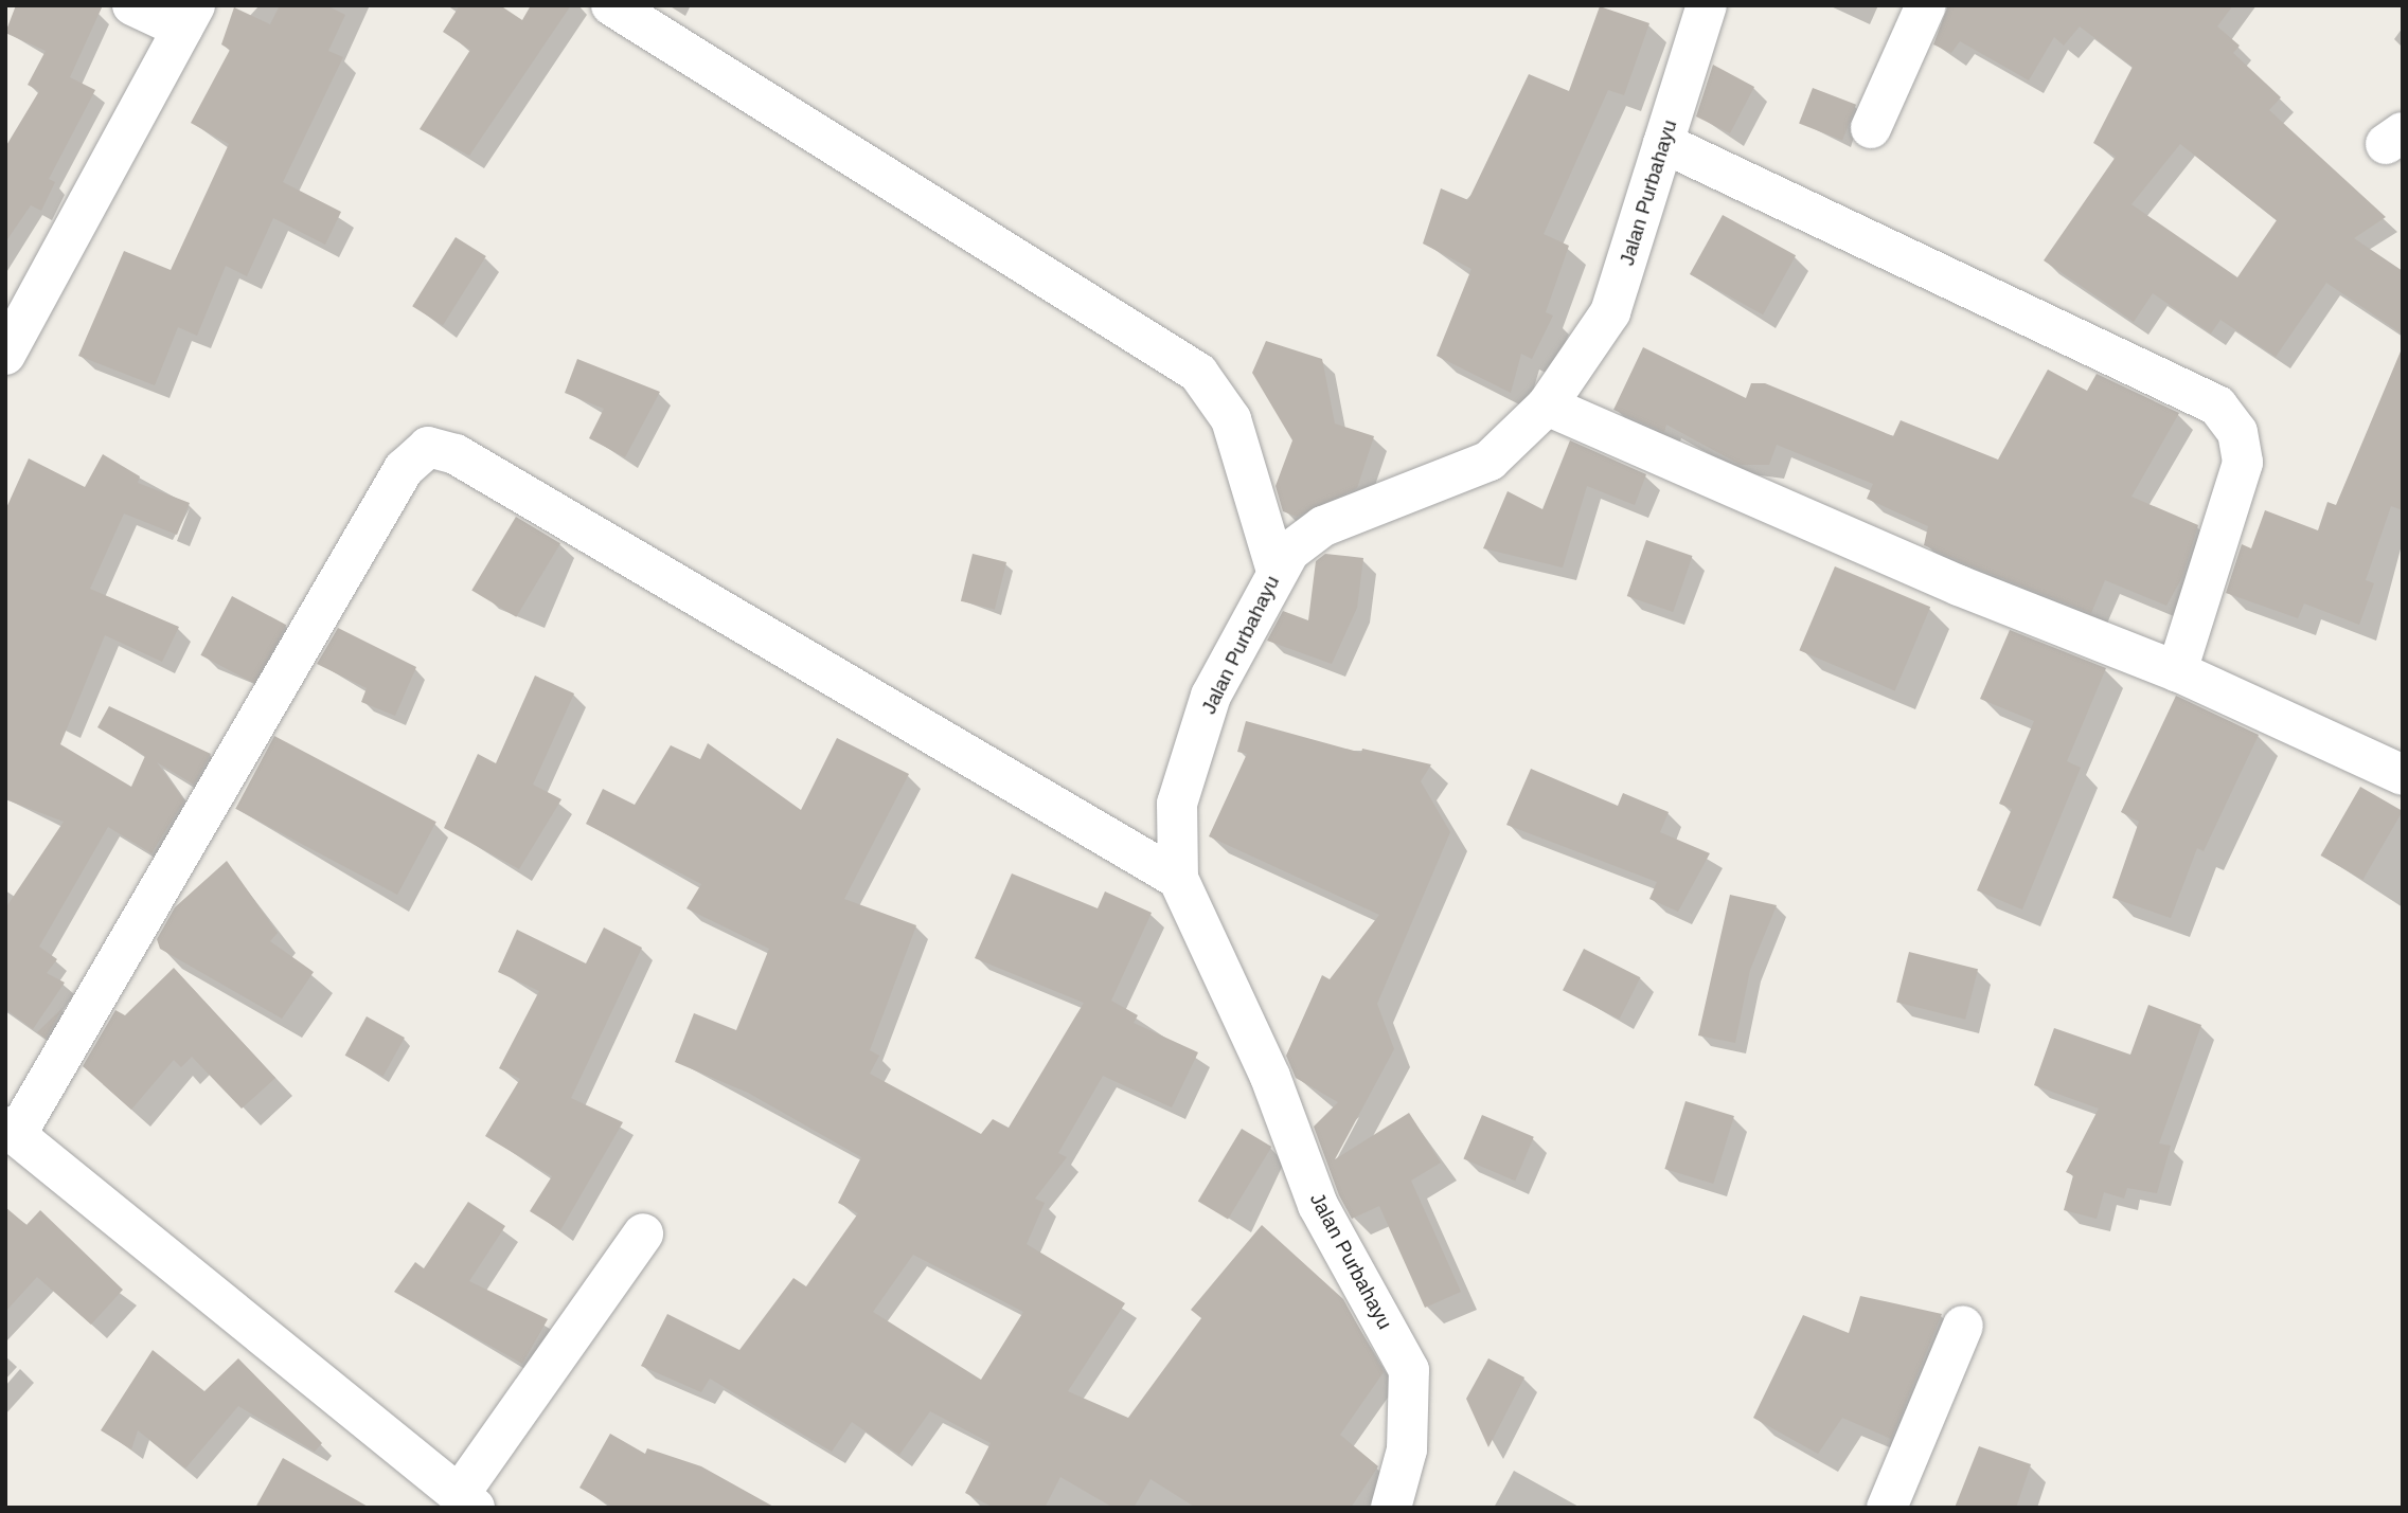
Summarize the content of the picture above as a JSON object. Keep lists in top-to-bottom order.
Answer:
{
  "streets": {
    "street": ["Jalan Purbahayu"]
  }
}
